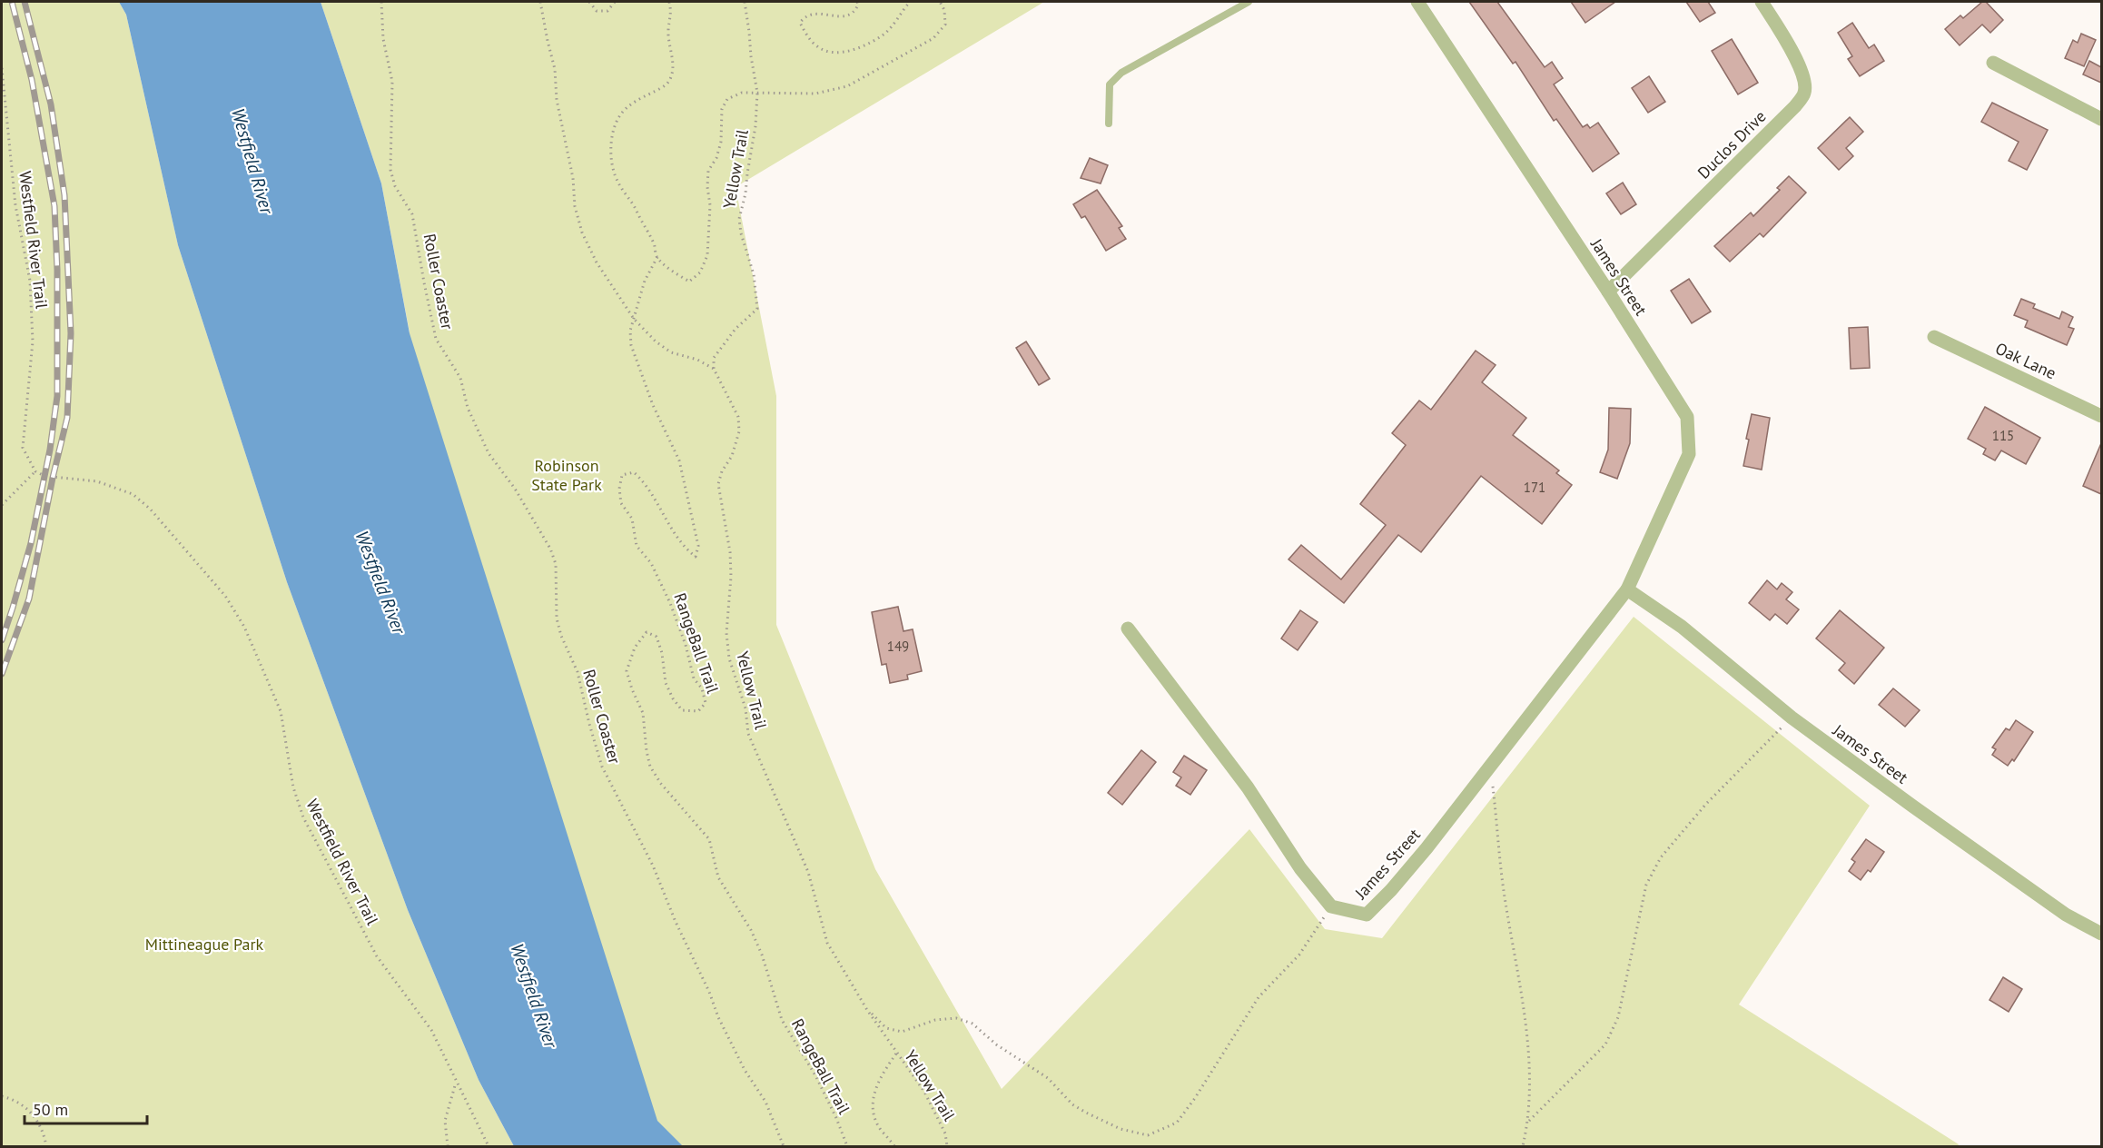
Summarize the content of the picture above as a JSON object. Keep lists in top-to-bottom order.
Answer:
{
  "streets": {
    "street": ["Duclos Drive", "James Street", "Oak Lane"],
    "path": [
      "Yellow Trail",
      "Westfield River Trail",
      "Roller Coaster",
      "RangeBall Trail"
    ]
  },
  "crossings": [
    ["Duclos Drive", "James Street"],
    ["Yellow Trail", "RangeBall Trail"]
  ],
  "water": ["Westfield River"],
  "parks": ["Robinson State Park", "Mittineague Park"],
  "house_numbers": ["115", "171", "149"],
  "scale_bar": "50 m"
}
